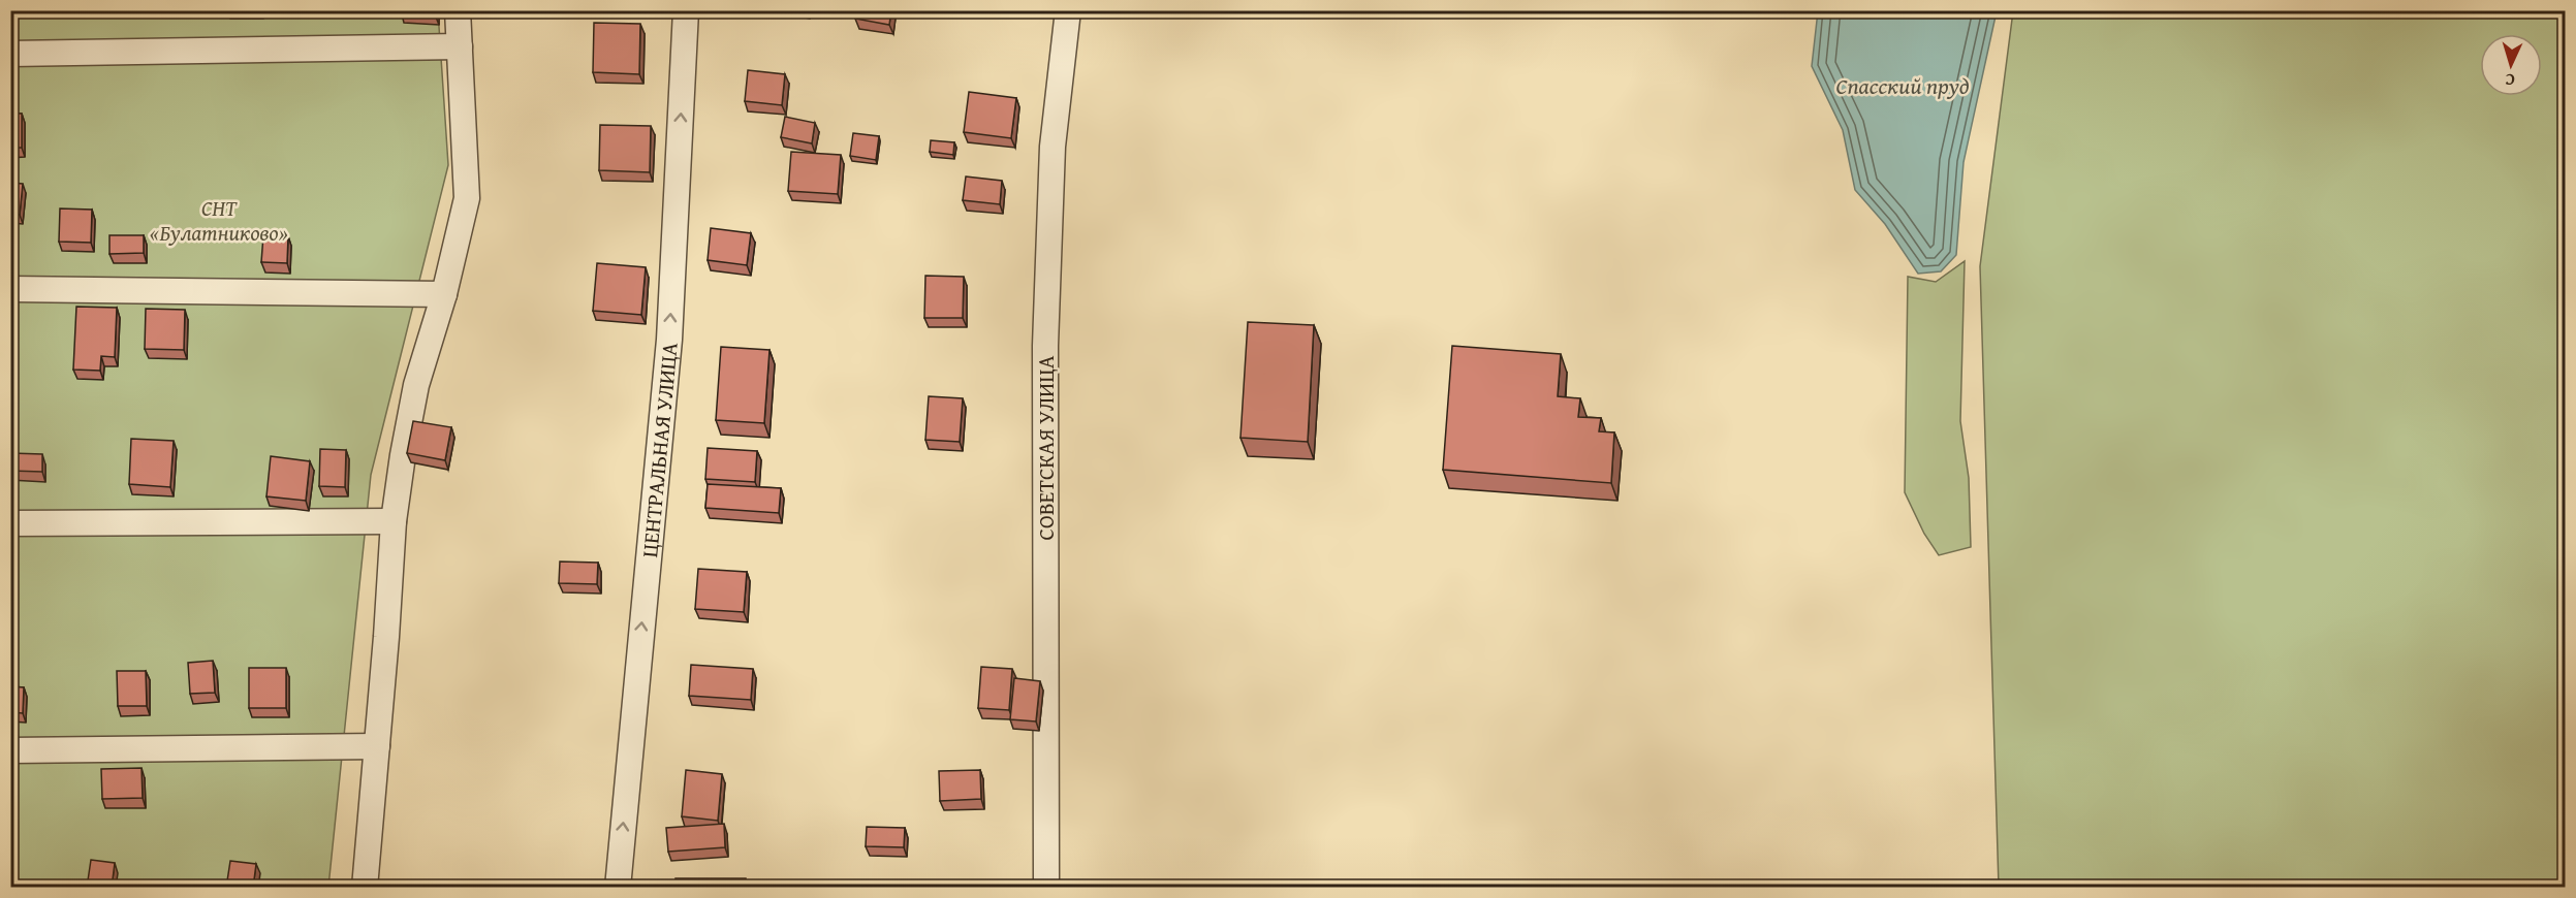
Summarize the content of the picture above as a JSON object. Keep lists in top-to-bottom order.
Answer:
{
  "streets": {
    "street": ["СОВЕТСКАЯ УЛИЦА", "ЦЕНТРАЛЬНАЯ УЛИЦА"]
  },
  "one_way": ["ЦЕНТРАЛЬНАЯ УЛИЦА"],
  "water": ["Спасский пруд"],
  "parks": ["СНТ «Булатниково»"],
  "north": "bottom"
}
